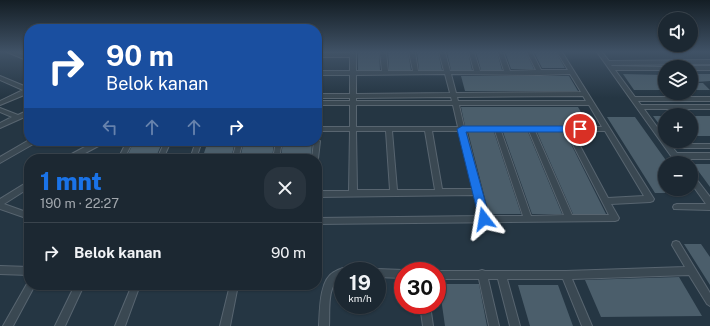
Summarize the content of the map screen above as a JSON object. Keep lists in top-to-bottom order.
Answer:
{
  "page": {
    "map_buttons": ["+", "−"],
    "turn": ["90 m", "Belok kanan"],
    "heading": ["1 mnt", "190 m · 22:27"],
    "list": [
      {
        "name": "Belok kanan",
        "value": "90 m"
      }
    ],
    "speed": "19 km/h",
    "limit": "30"
  }
}
